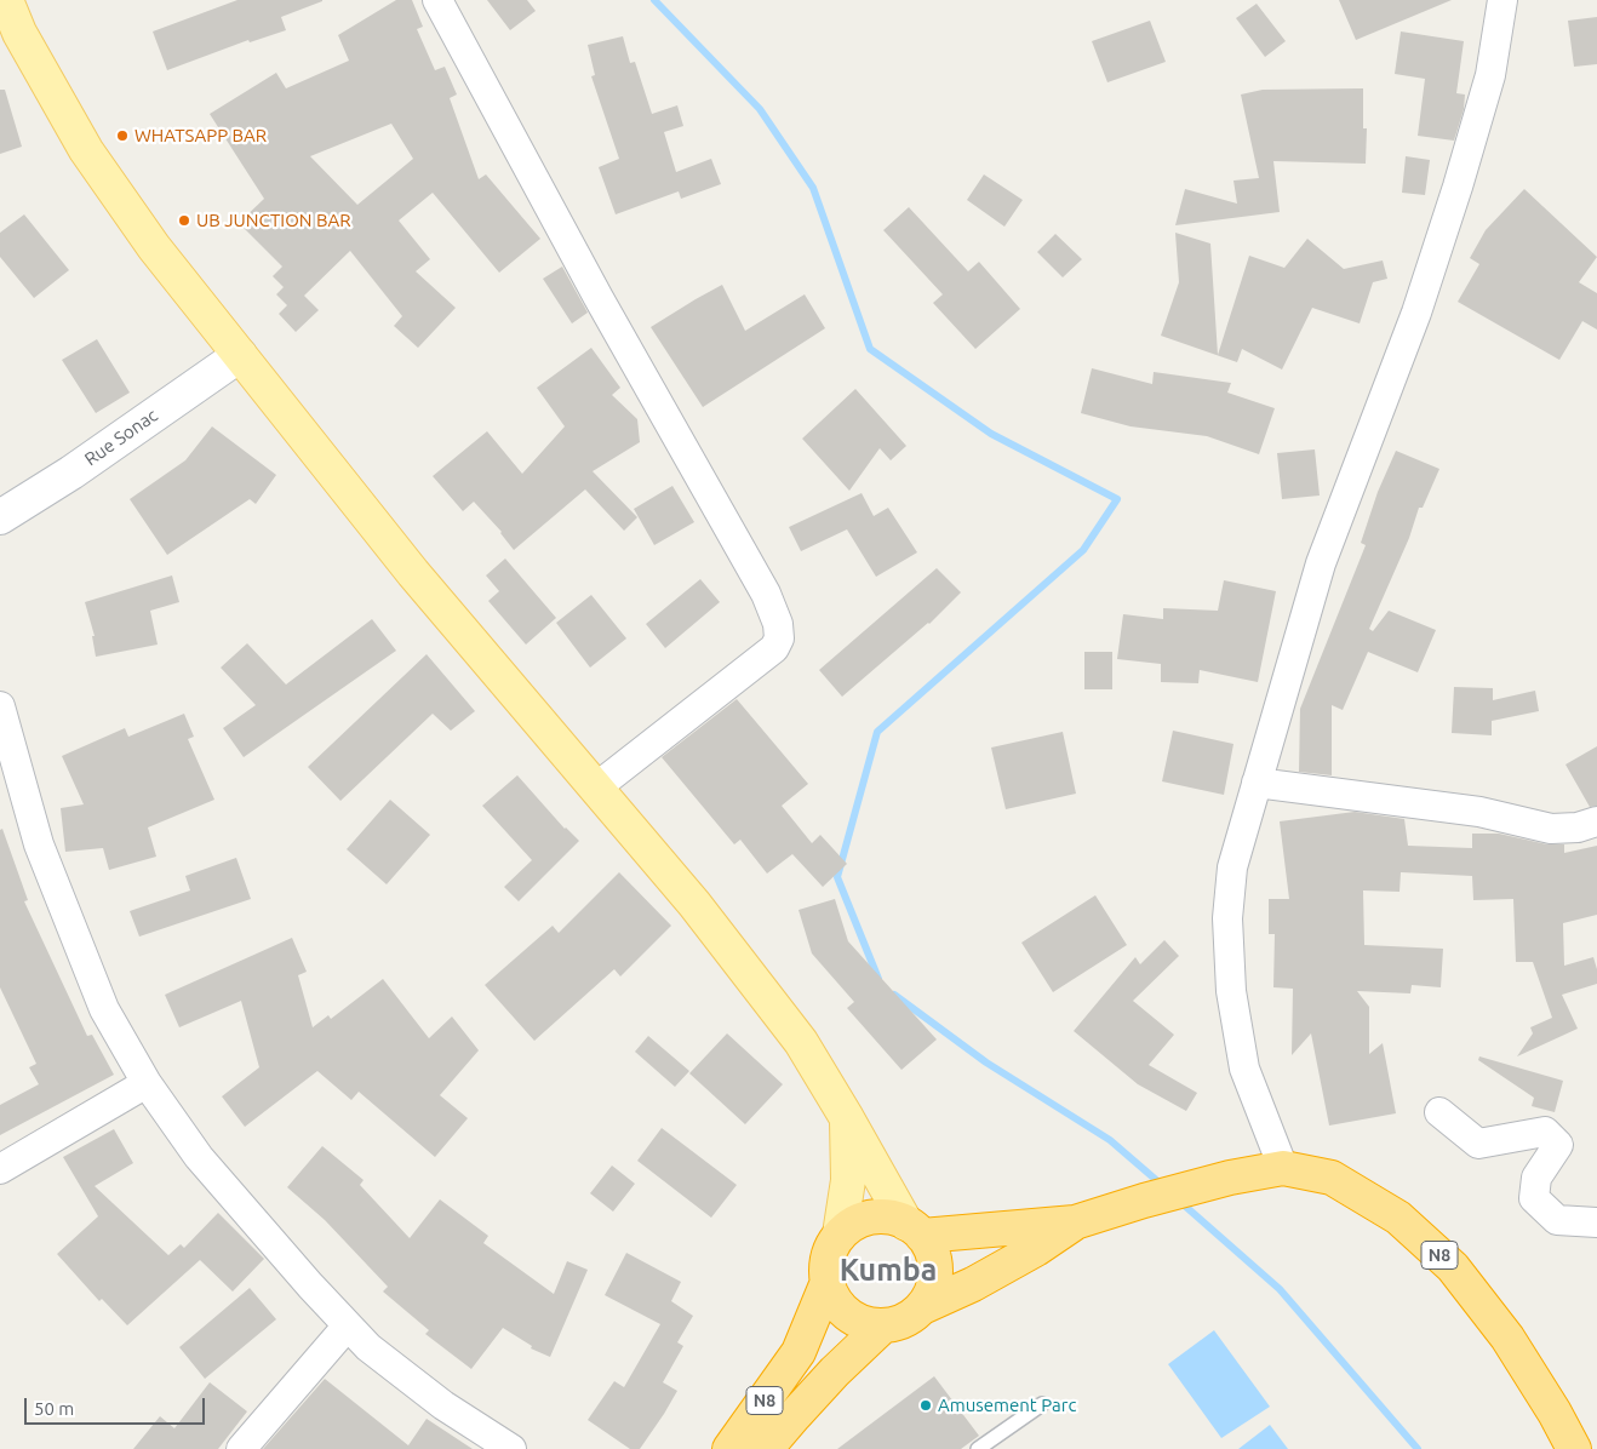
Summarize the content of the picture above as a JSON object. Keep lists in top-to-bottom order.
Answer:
{
  "streets": {
    "highway": ["N8"],
    "street": ["Rue Sonac"]
  },
  "districts": ["Kumba"],
  "places": ["WHATSAPP BAR", "UB JUNCTION BAR", "Amusement Parc"],
  "scale_bar": "50 m"
}
